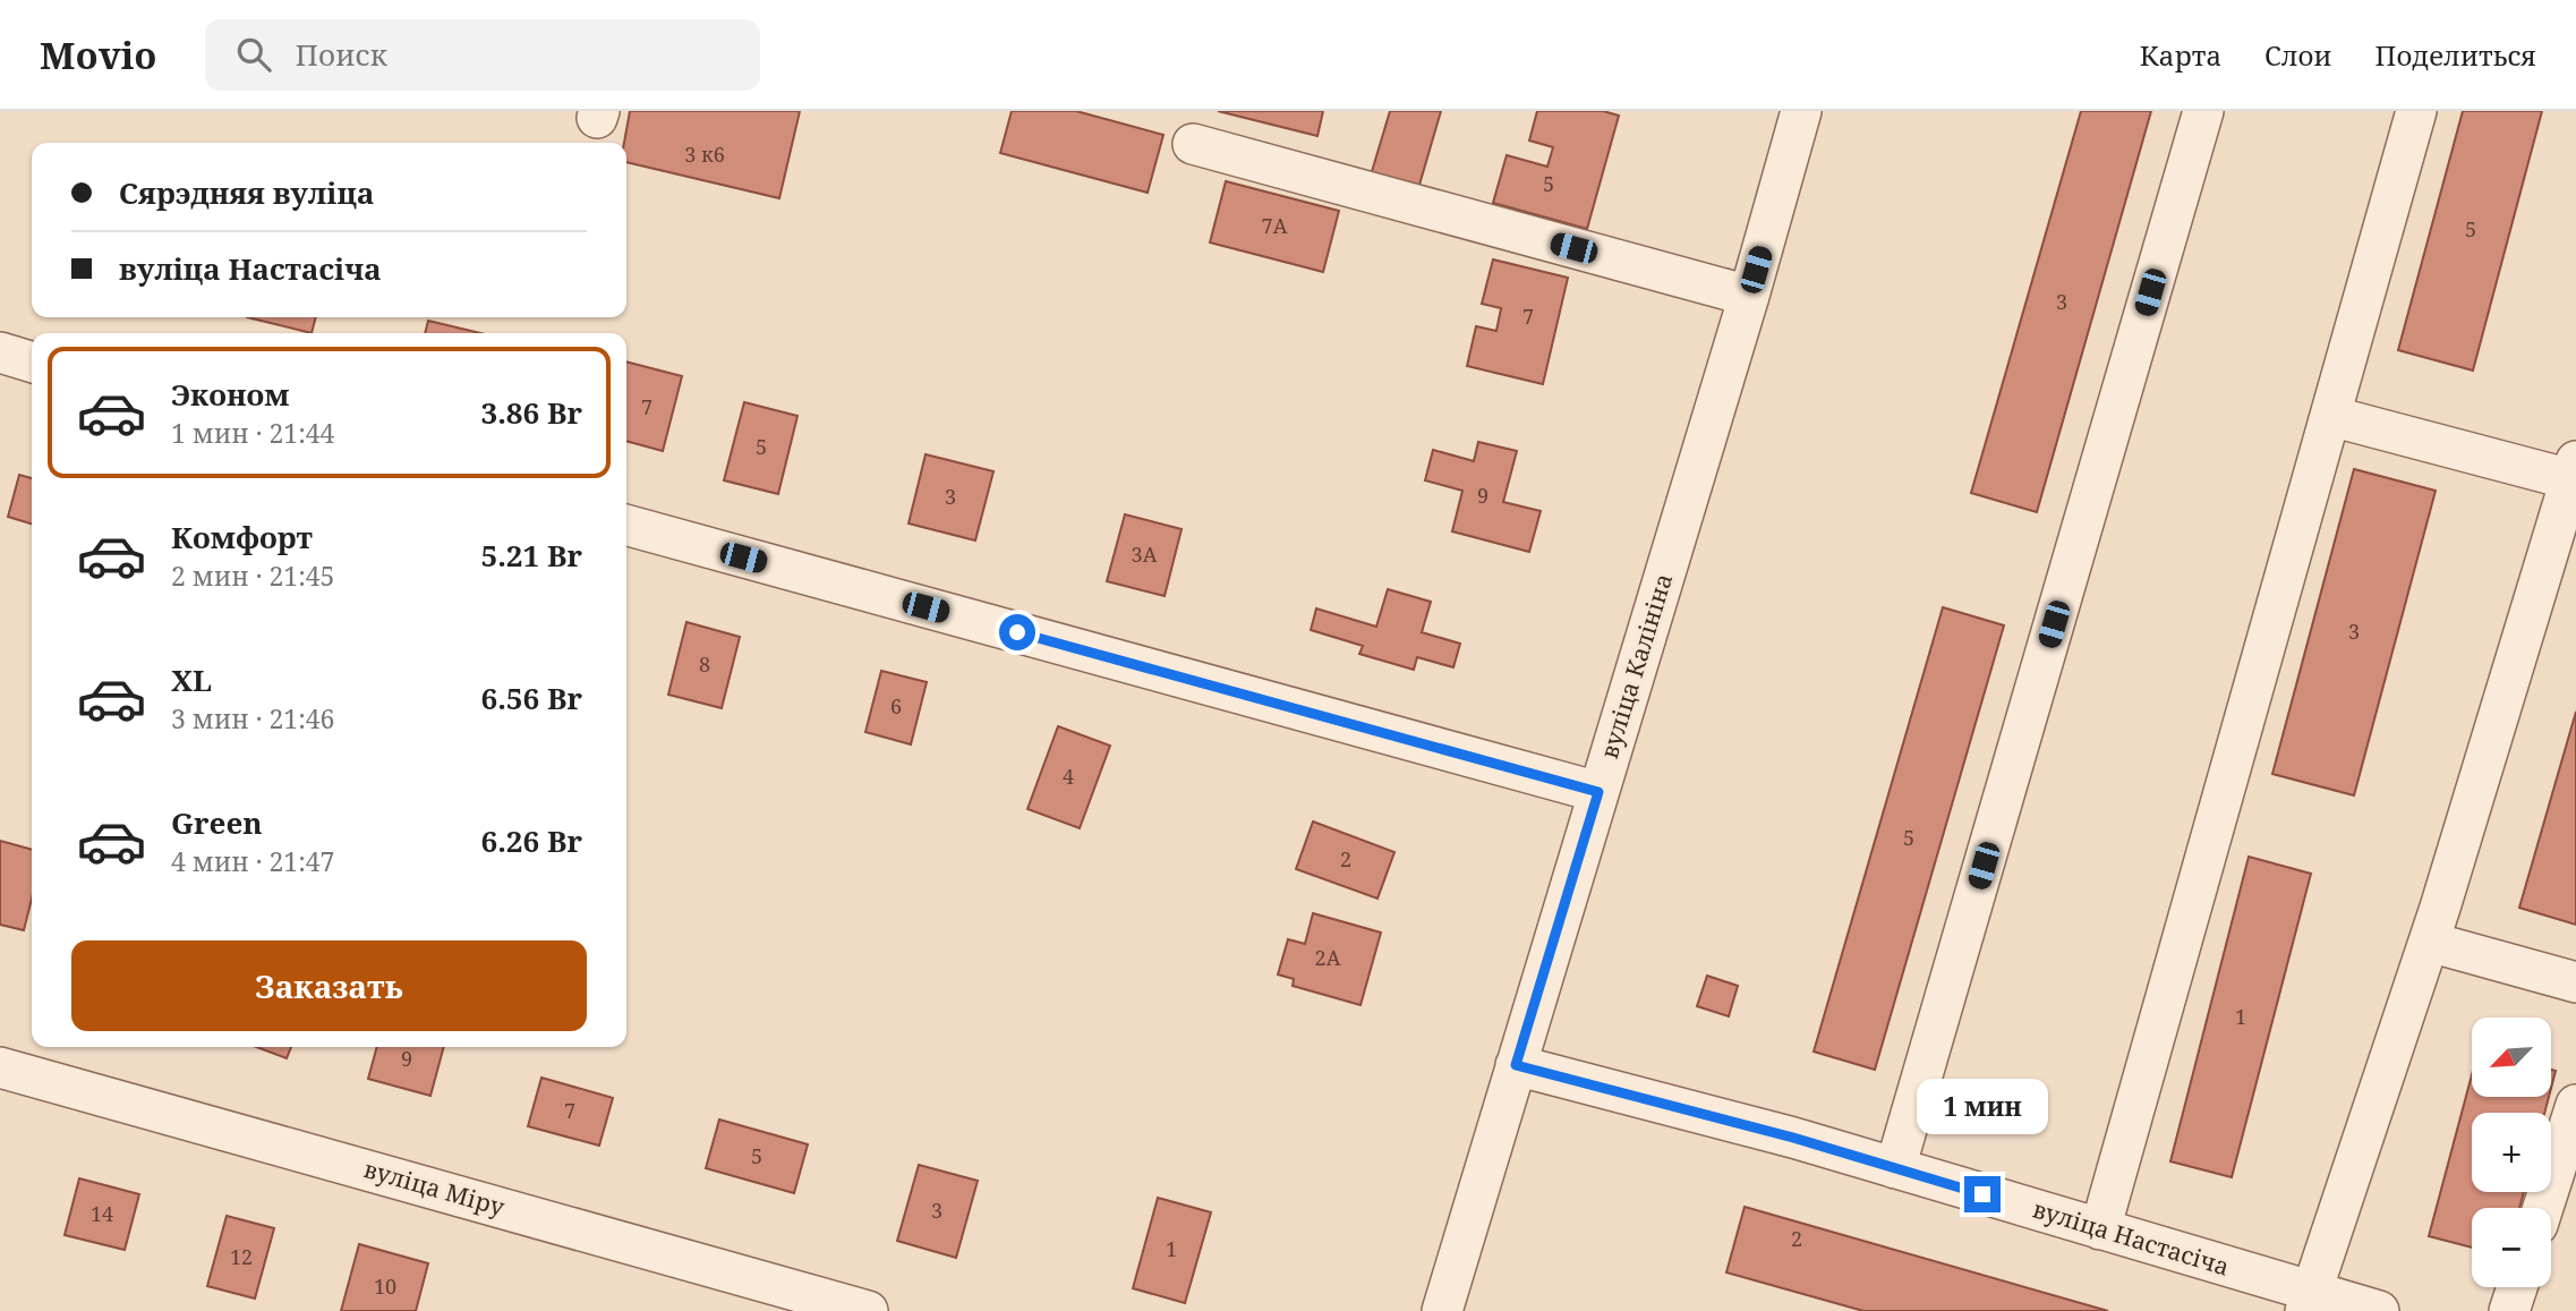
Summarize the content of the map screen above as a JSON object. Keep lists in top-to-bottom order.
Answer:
{
  "streets": {
    "street": ["вуліца Калініна", "вуліца Міру", "вуліца Настасіча"]
  },
  "crossings": [
    ["вуліца Калініна", "вуліца Настасіча"]
  ],
  "house_numbers": [
    "3 к6",
    "5",
    "7А",
    "5",
    "3",
    "7",
    "7",
    "5",
    "9",
    "3",
    "3А",
    "3",
    "8",
    "6",
    "4",
    "5",
    "2",
    "2А",
    "1",
    "9",
    "7",
    "5",
    "3",
    "14",
    "2",
    "1",
    "12",
    "10"
  ],
  "north": "bottom left",
  "page": {
    "header": "Movio",
    "search": "Поиск",
    "nav": ["Карта", "Слои", "Поделиться"],
    "banner": ["Сярэдняя вуліца", "вуліца Настасіча"],
    "list": [
      {
        "name": "Эконом",
        "note": "1 мин · 21:44",
        "value": "3.86 Br"
      },
      {
        "name": "Комфорт",
        "note": "2 мин · 21:45",
        "value": "5.21 Br"
      },
      {
        "name": "XL",
        "note": "3 мин · 21:46",
        "value": "6.56 Br"
      },
      {
        "name": "Green",
        "note": "4 мин · 21:47",
        "value": "6.26 Br"
      }
    ],
    "buttons": "Заказать",
    "map_buttons": ["+", "−"],
    "bubble": "1 мин"
  }
}
